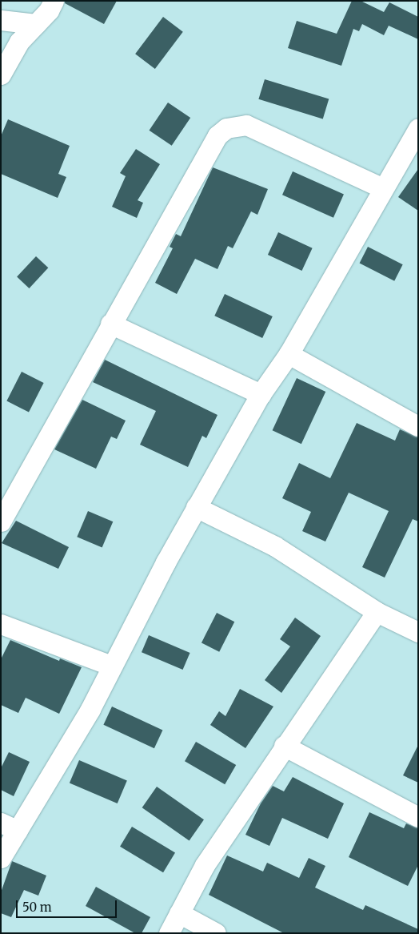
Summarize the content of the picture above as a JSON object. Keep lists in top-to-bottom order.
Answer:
{
  "scale_bar": "50 m"
}
